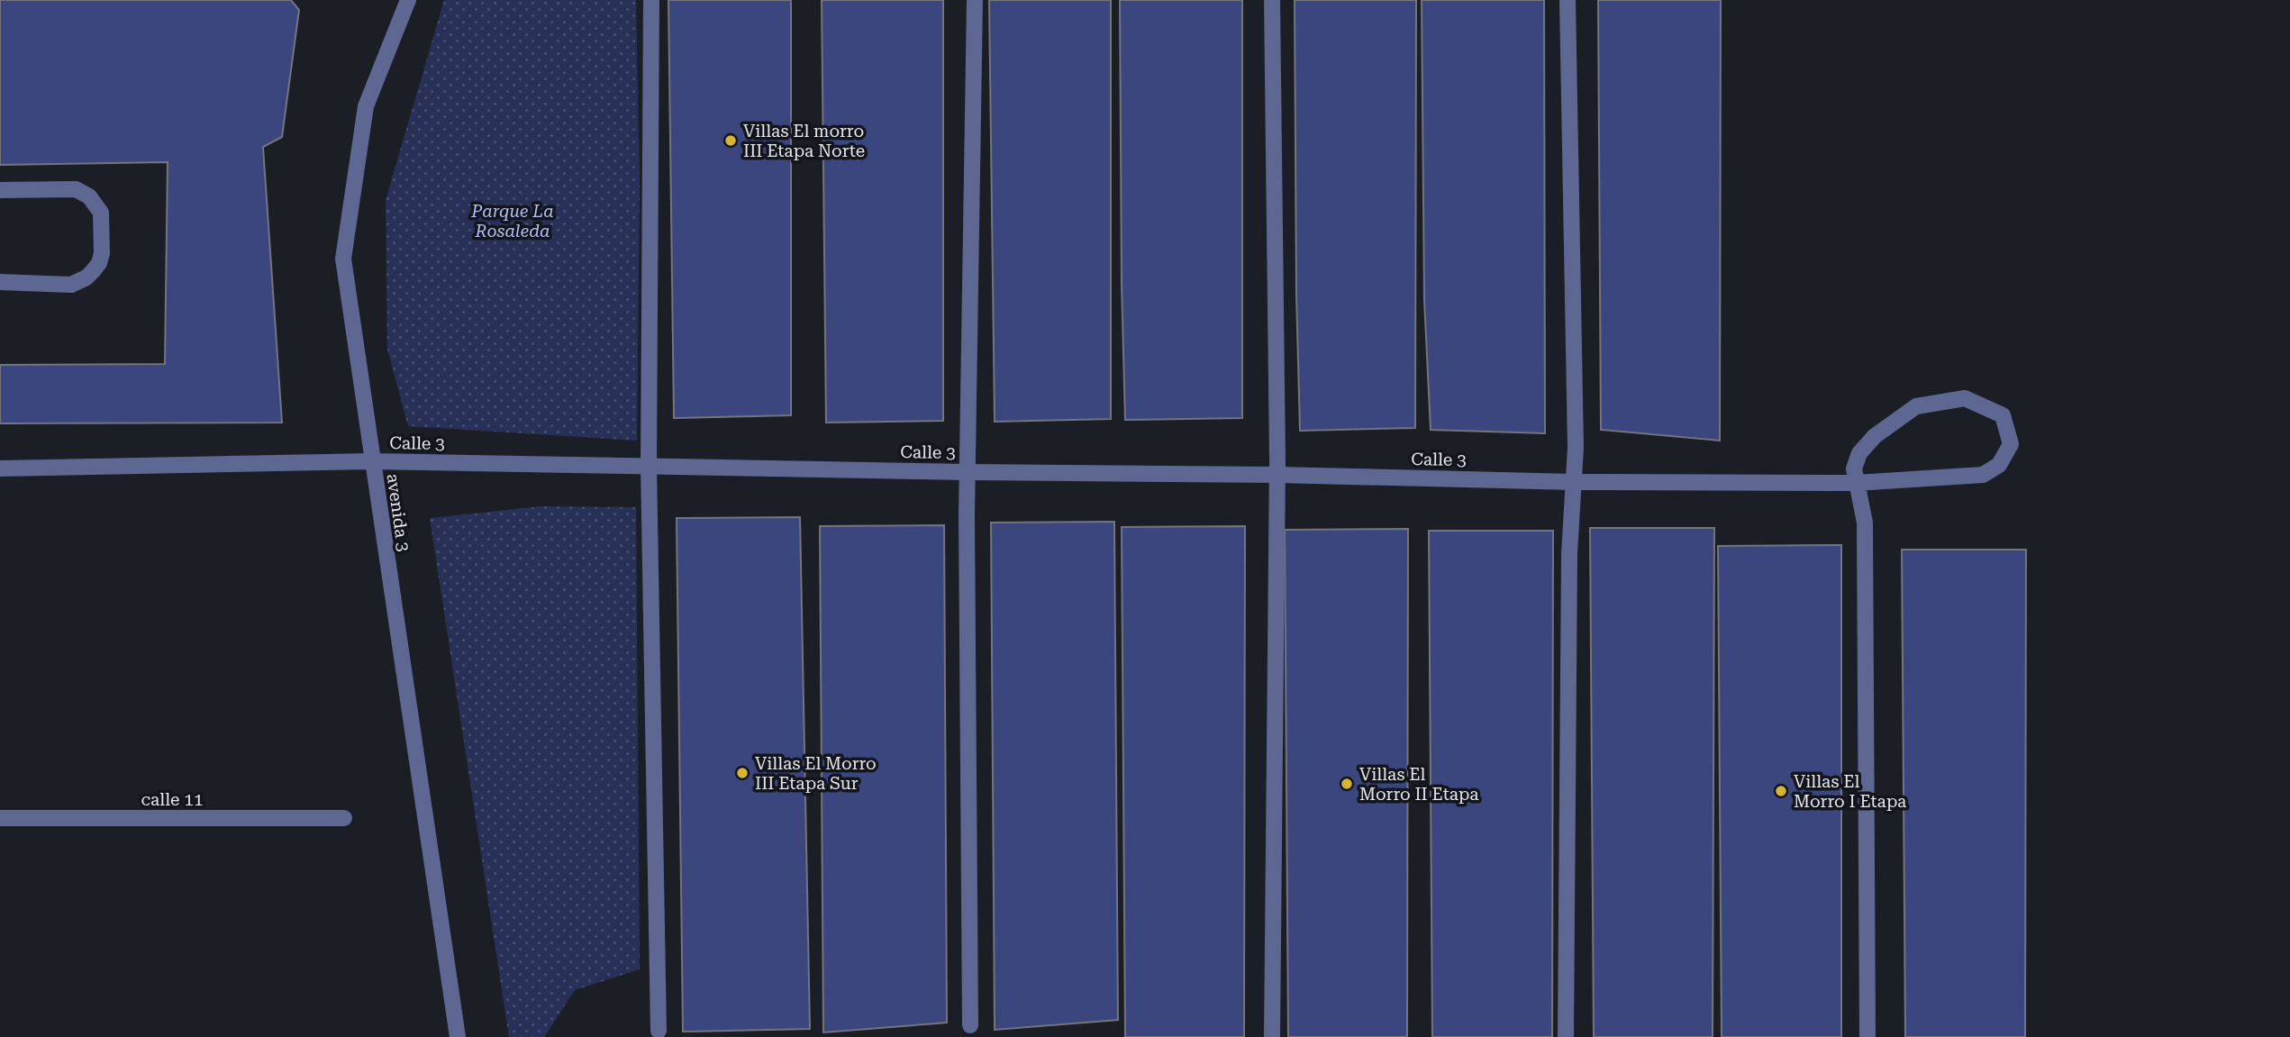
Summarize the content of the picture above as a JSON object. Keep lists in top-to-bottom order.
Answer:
{
  "streets": {
    "street": ["Calle 3", "avenida 3", "calle 11"]
  },
  "crossings": [
    ["Calle 3", "avenida 3"]
  ],
  "parks": ["Parque La Rosaleda"],
  "places": [
    "Villas El morro III Etapa Norte",
    "Villas El Morro III Etapa Sur",
    "Villas El Morro II Etapa",
    "Villas El Morro I Etapa"
  ]
}
